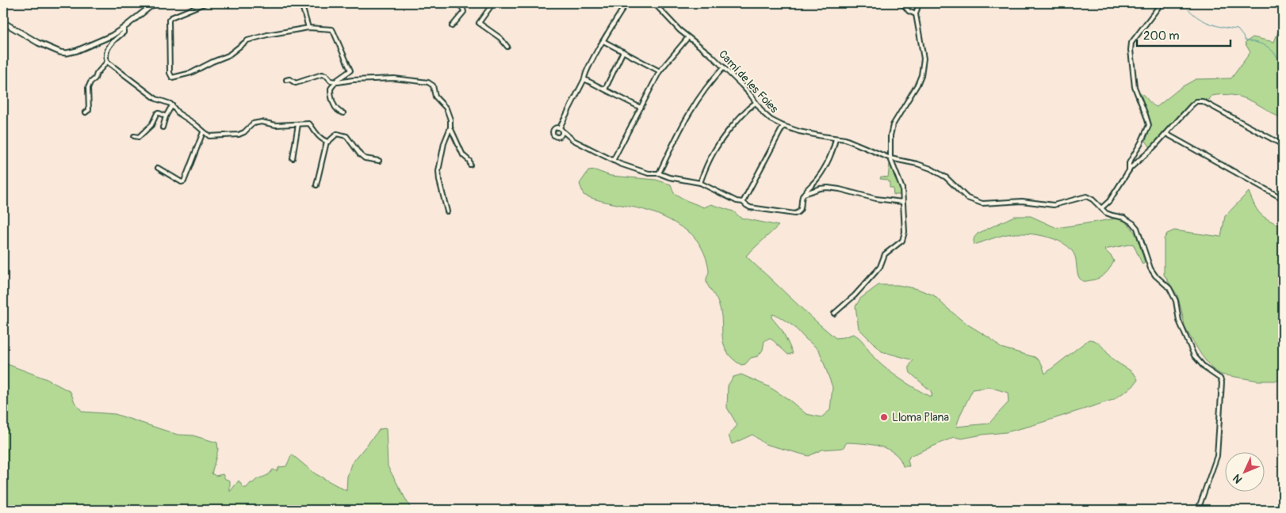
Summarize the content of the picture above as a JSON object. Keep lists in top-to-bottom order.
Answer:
{
  "streets": {
    "street": ["Camí de les Foies"]
  },
  "places": ["Lloma Plana"],
  "scale_bar": "200 m",
  "north": "bottom left"
}
